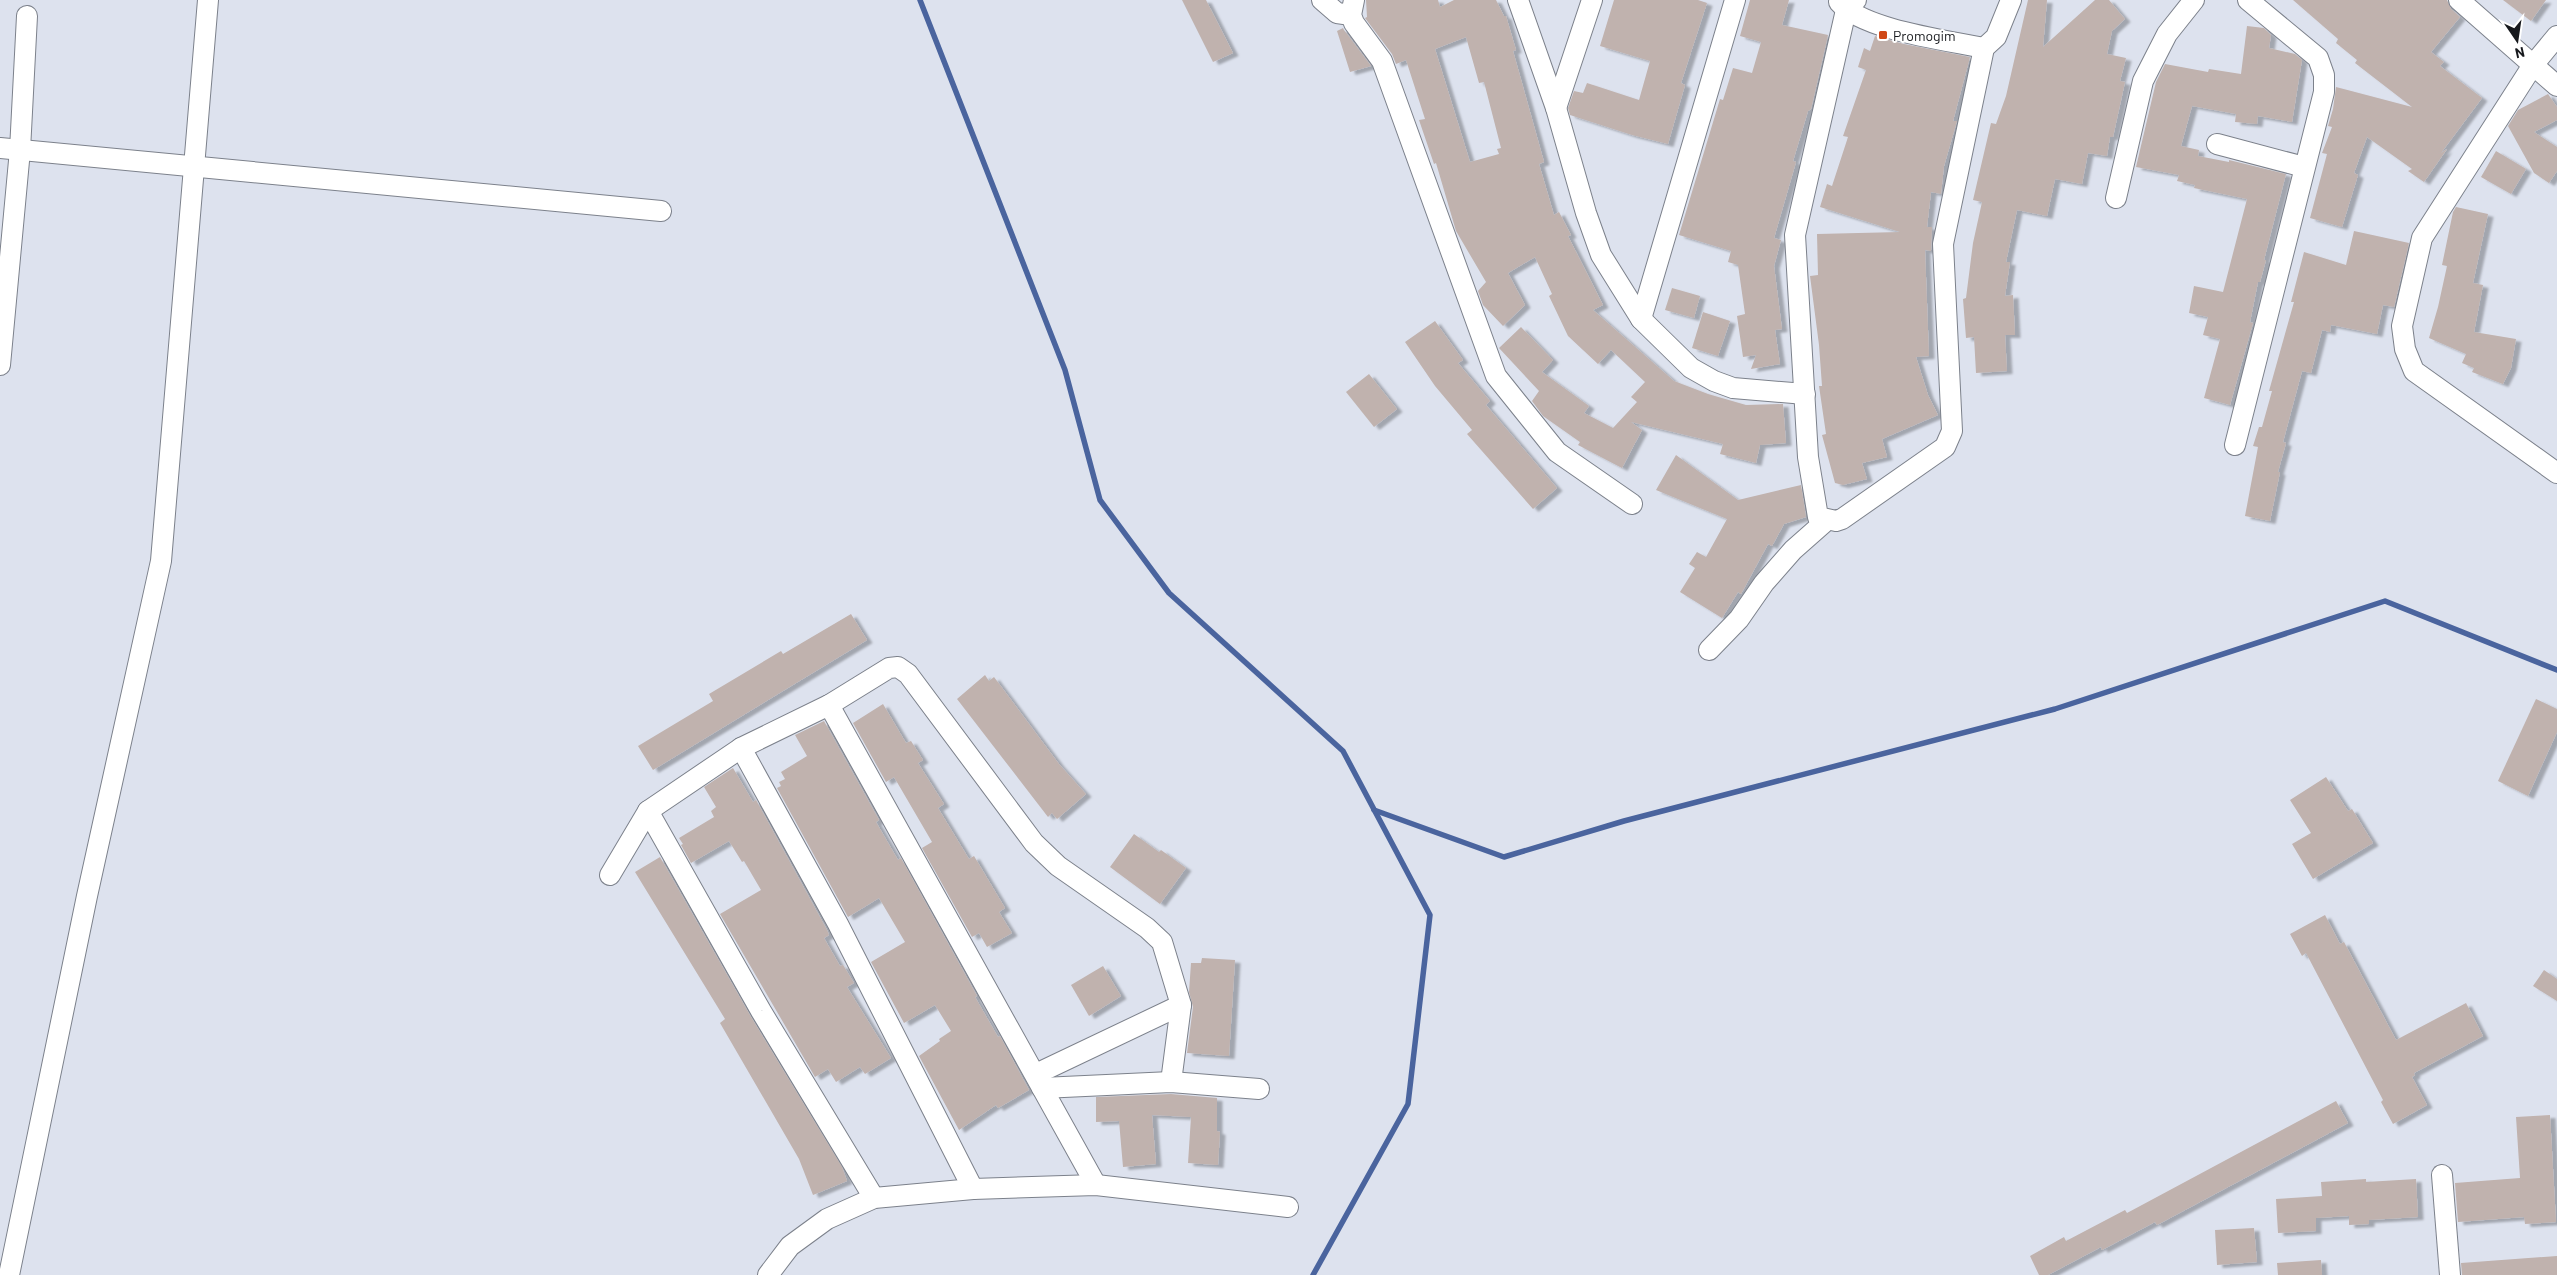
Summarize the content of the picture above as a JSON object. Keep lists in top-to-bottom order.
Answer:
{
  "places": {
    "transit": ["Promogim"]
  },
  "north": "bottom"
}
